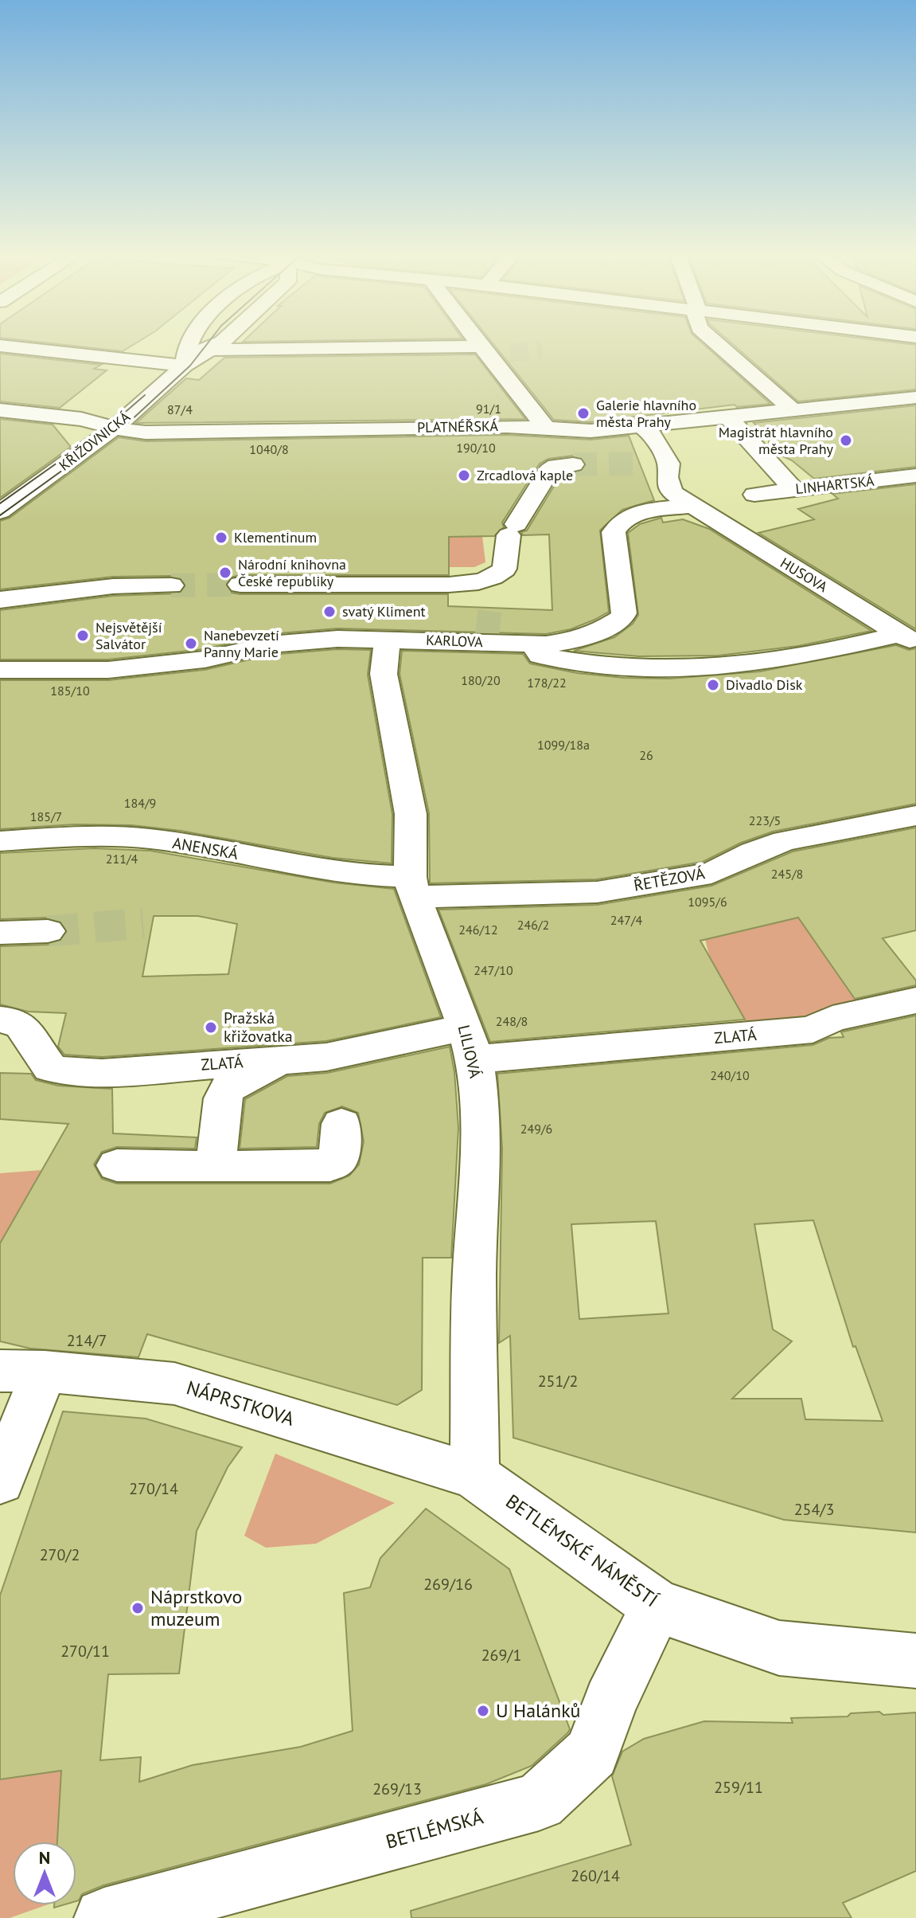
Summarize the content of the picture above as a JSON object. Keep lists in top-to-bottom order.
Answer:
{
  "streets": {
    "street": [
      "PLATNÉŘSKÁ",
      "KŘIŽOVNICKÁ",
      "LINHARTSKÁ",
      "HUSOVA",
      "KARLOVA",
      "ANENSKÁ",
      "ŘETĚZOVÁ",
      "ZLATÁ",
      "LILIOVÁ",
      "NÁPRSTKOVA",
      "BETLÉMSKÉ NÁMĚSTÍ",
      "BETLÉMSKÁ"
    ]
  },
  "crossings": [
    ["PLATNÉŘSKÁ", "KŘIŽOVNICKÁ"],
    ["HUSOVA", "KARLOVA"],
    ["KARLOVA", "LILIOVÁ"],
    ["ANENSKÁ", "ŘETĚZOVÁ"],
    ["ANENSKÁ", "LILIOVÁ"],
    ["ŘETĚZOVÁ", "LILIOVÁ"],
    ["ZLATÁ", "LILIOVÁ"],
    ["LILIOVÁ", "NÁPRSTKOVA"],
    ["LILIOVÁ", "BETLÉMSKÉ NÁMĚSTÍ"],
    ["NÁPRSTKOVA", "BETLÉMSKÉ NÁMĚSTÍ"],
    ["BETLÉMSKÉ NÁMĚSTÍ", "BETLÉMSKÁ"]
  ],
  "places": [
    "Galerie hlavního města Prahy",
    "Magistrát hlavního města Prahy",
    "Zrcadlová kaple",
    "Klementinum",
    "Národní knihovna České republiky",
    "svatý Kliment",
    "Nejsvětější Salvátor",
    "Nanebevzetí Panny Marie",
    "Divadlo Disk",
    "Pražská křižovatka",
    "Náprstkovo muzeum",
    "U Halánků"
  ],
  "house_numbers": [
    "91/1",
    "87/4",
    "190/10",
    "1040/8",
    "180/20",
    "178/22",
    "185/10",
    "1099/18a",
    "26",
    "184/9",
    "185/7",
    "223/5",
    "211/4",
    "245/8",
    "1095/6",
    "247/4",
    "246/2",
    "246/12",
    "247/10",
    "248/8",
    "240/10",
    "249/6",
    "214/7",
    "251/2",
    "270/14",
    "254/3",
    "270/2",
    "269/16",
    "270/11",
    "269/1",
    "259/11",
    "269/13",
    "260/14"
  ],
  "north": "top"
}
